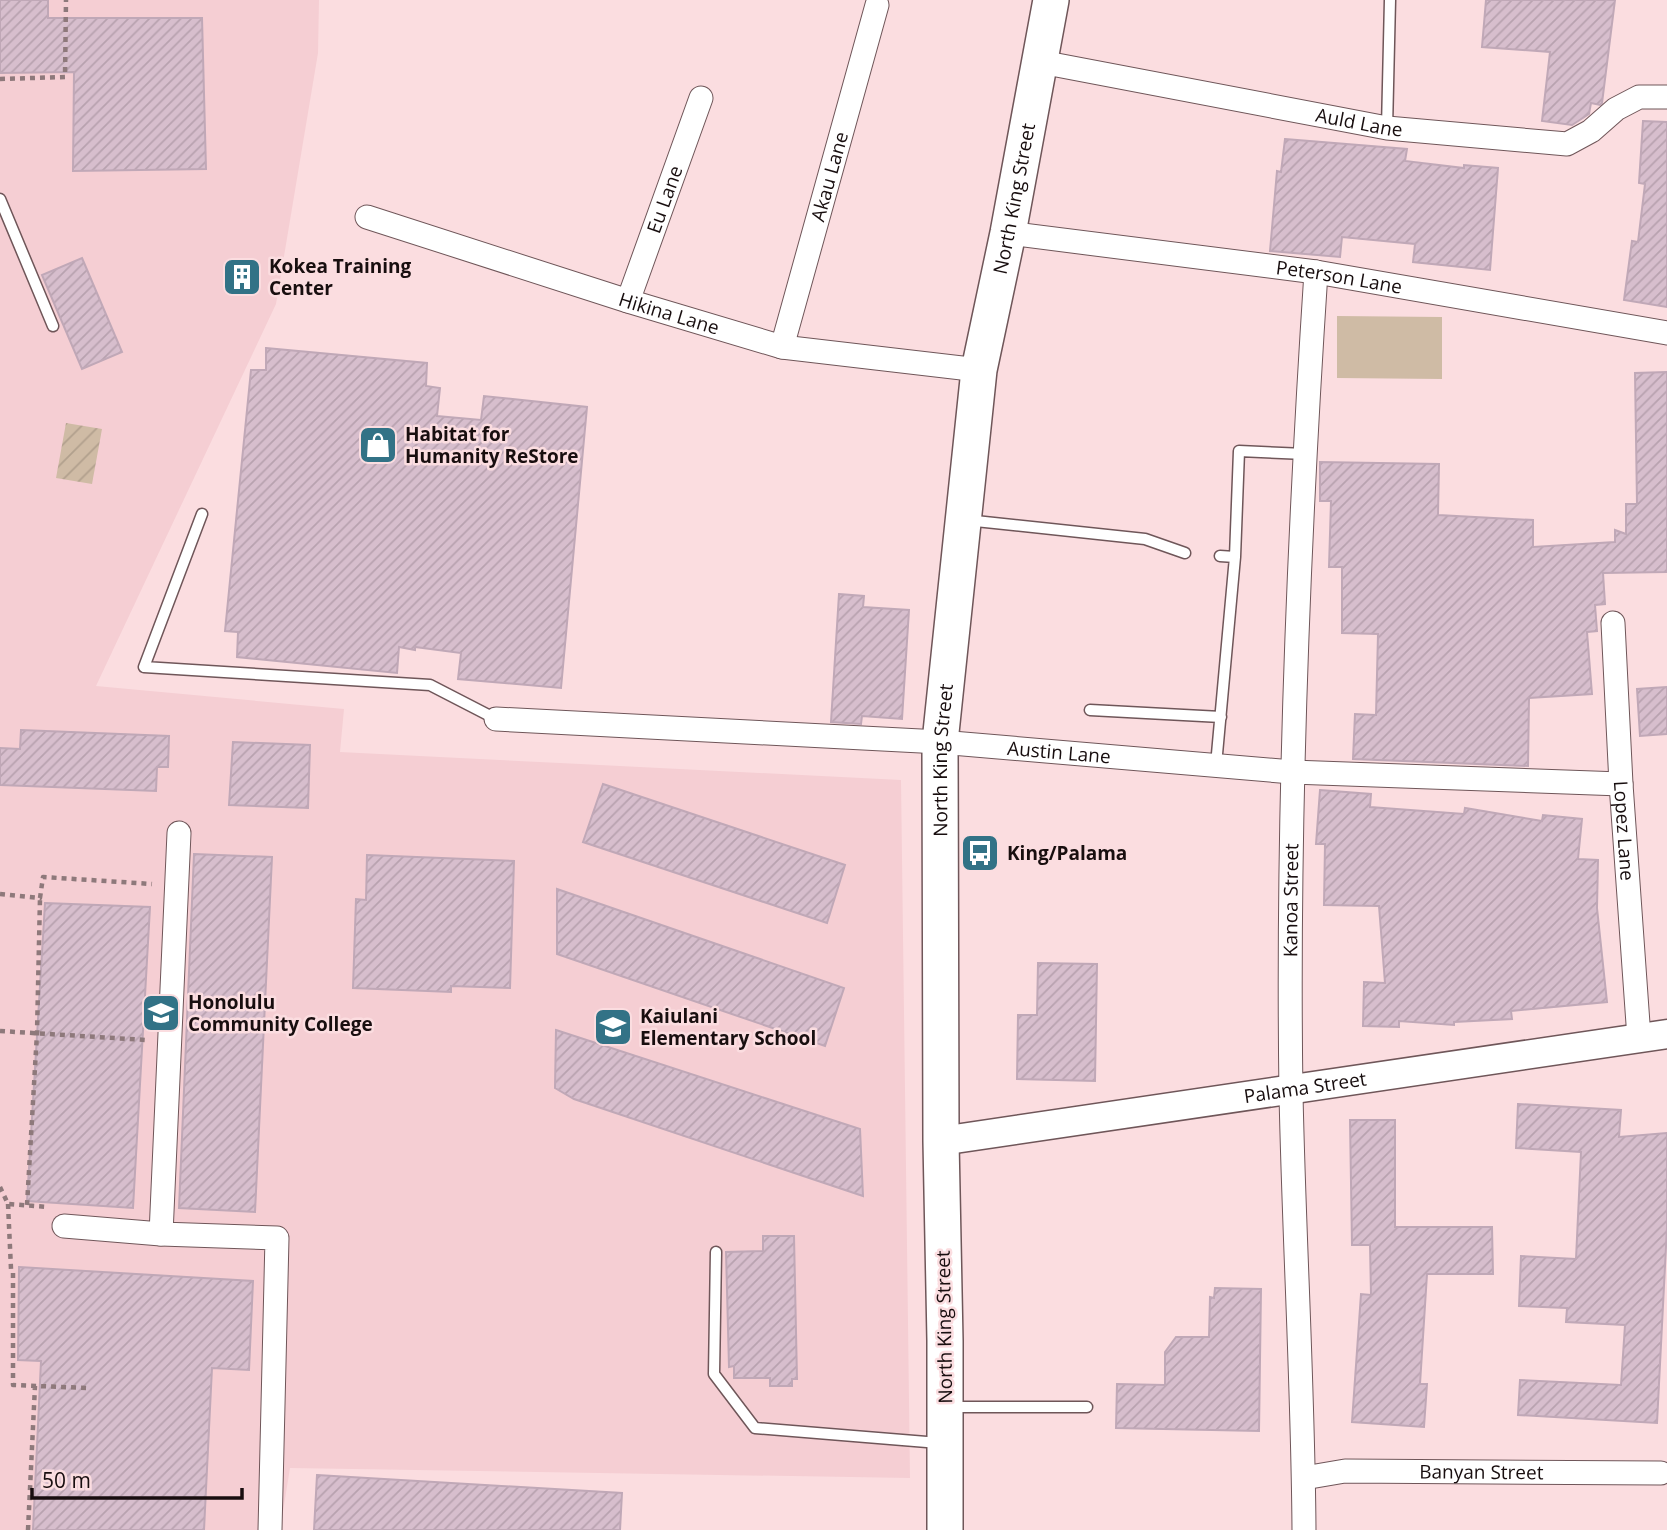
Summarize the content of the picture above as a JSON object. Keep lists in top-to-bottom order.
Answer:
{
  "streets": {
    "main road": ["North King Street"],
    "street": [
      "Auld Lane",
      "Akau Lane",
      "Eu Lane",
      "Peterson Lane",
      "Hikina Lane",
      "Austin Lane",
      "Lopez Lane",
      "Kanoa Street",
      "Palama Street",
      "Banyan Street"
    ]
  },
  "crossings": [
    ["Auld Lane", "North King Street"],
    ["Akau Lane", "Hikina Lane"],
    ["North King Street", "Peterson Lane"],
    ["North King Street", "Hikina Lane"],
    ["North King Street", "Austin Lane"],
    ["North King Street", "Palama Street"],
    ["Eu Lane", "Hikina Lane"],
    ["Peterson Lane", "Kanoa Street"],
    ["Austin Lane", "Lopez Lane"],
    ["Austin Lane", "Kanoa Street"],
    ["Lopez Lane", "Palama Street"],
    ["Kanoa Street", "Palama Street"],
    ["Kanoa Street", "Banyan Street"]
  ],
  "places": {
    "building": ["Kokea Training Center"],
    "shop": ["Habitat for Humanity ReStore"],
    "bus stop": ["King/Palama"],
    "school or university": ["Honolulu Community College", "Kaiulani Elementary School"]
  },
  "scale_bar": "50 m"
}
